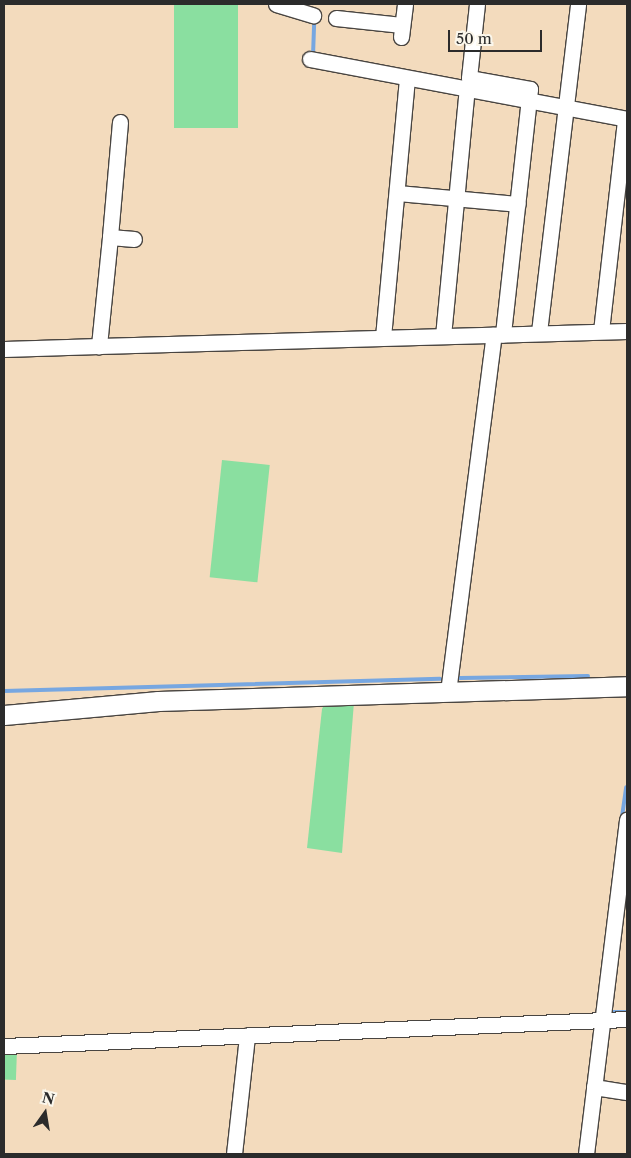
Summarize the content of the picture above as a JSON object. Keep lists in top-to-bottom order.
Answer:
{
  "scale_bar": "50 m",
  "north": "top"
}
